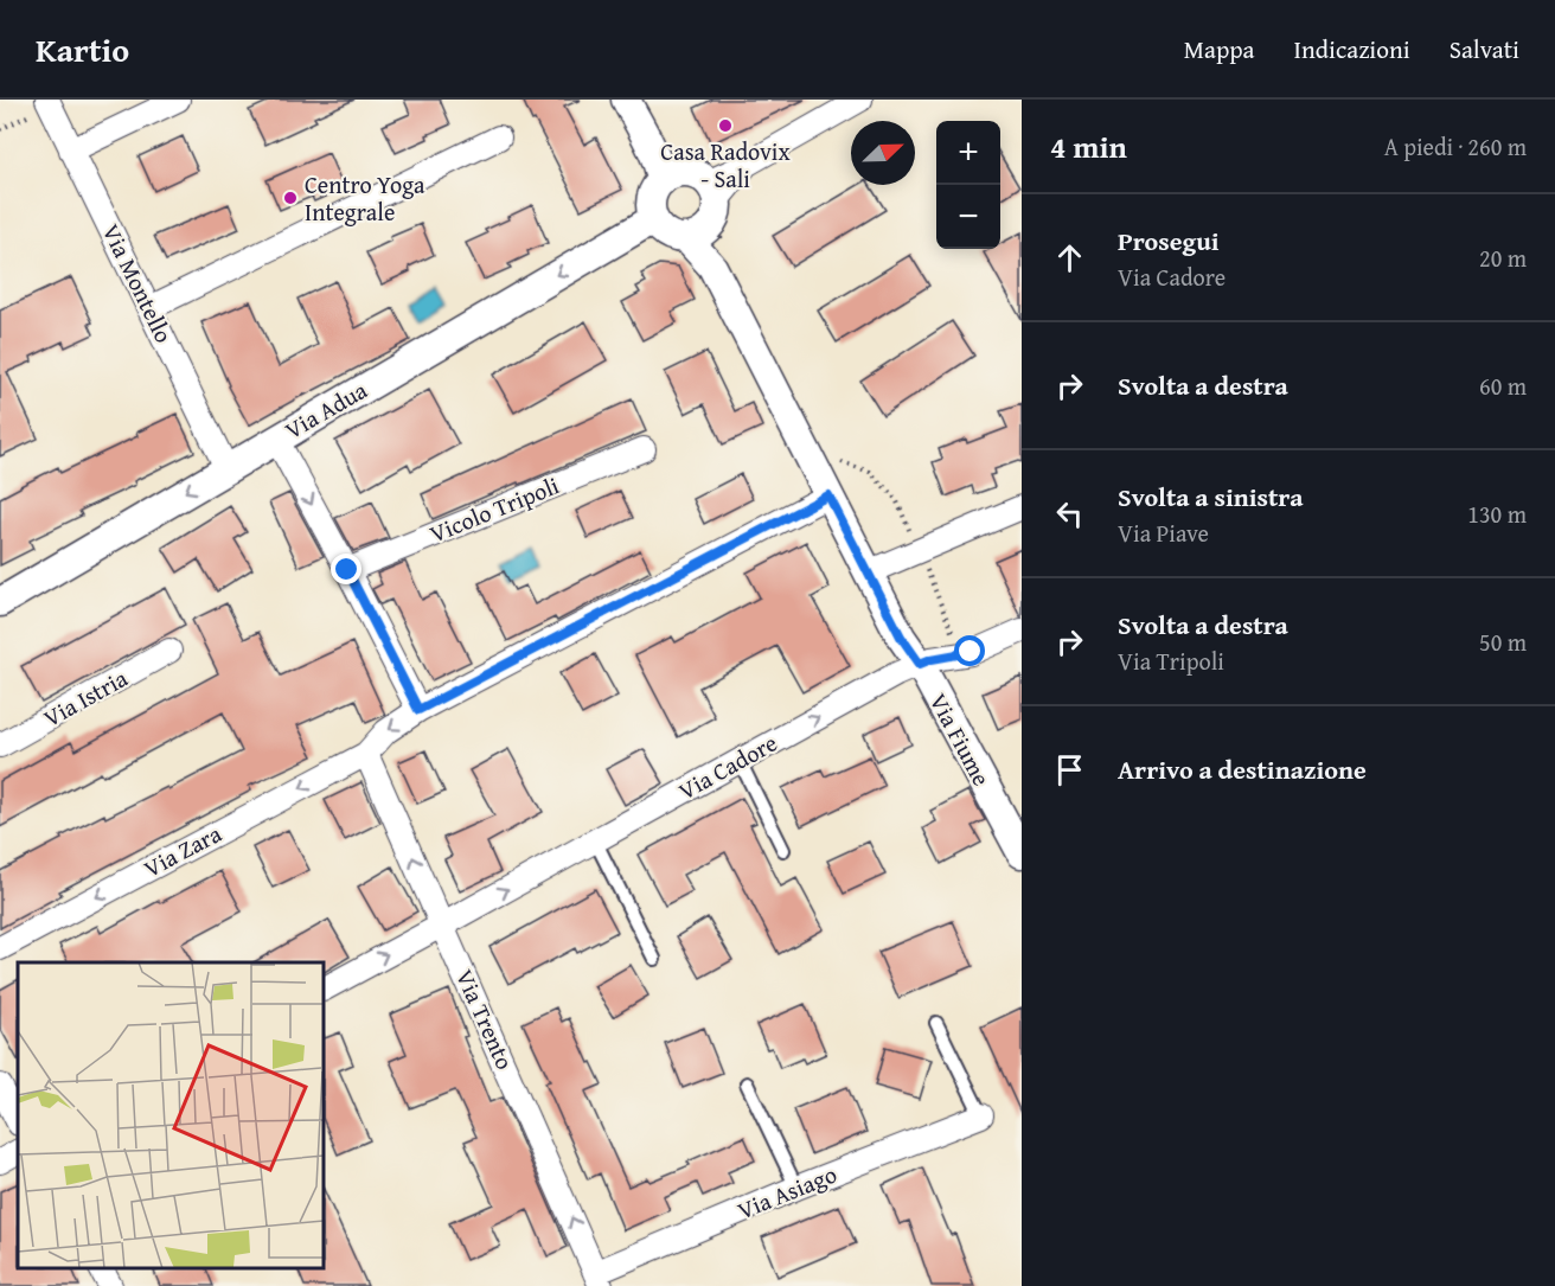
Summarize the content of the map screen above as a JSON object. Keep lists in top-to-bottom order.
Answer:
{
  "streets": {
    "street": [
      "Via Montello",
      "Via Adua",
      "Vicolo Tripoli",
      "Via Istria",
      "Via Fiume",
      "Via Cadore",
      "Via Zara",
      "Via Trento",
      "Via Asiago"
    ]
  },
  "crossings": [
    ["Via Montello", "Via Adua"],
    ["Via Fiume", "Via Cadore"],
    ["Via Cadore", "Via Trento"],
    ["Via Zara", "Via Trento"],
    ["Via Trento", "Via Asiago"]
  ],
  "one_way": ["Via Cadore", "Via Zara", "Via Trento"],
  "places": ["Casa Radovix - Sali", "Centro Yoga Integrale"],
  "north": "top right",
  "page": {
    "header": "Kartio",
    "nav": ["Mappa", "Indicazioni", "Salvati"],
    "heading": ["4 min", "A piedi · 260 m"],
    "map_buttons": ["+", "−"],
    "list": [
      ["Prosegui", "Via Cadore", "20 m"],
      ["Svolta a destra", "60 m"],
      ["Svolta a sinistra", "Via Piave", "130 m"],
      ["Svolta a destra", "Via Tripoli", "50 m"],
      "Arrivo a destinazione"
    ]
  }
}
